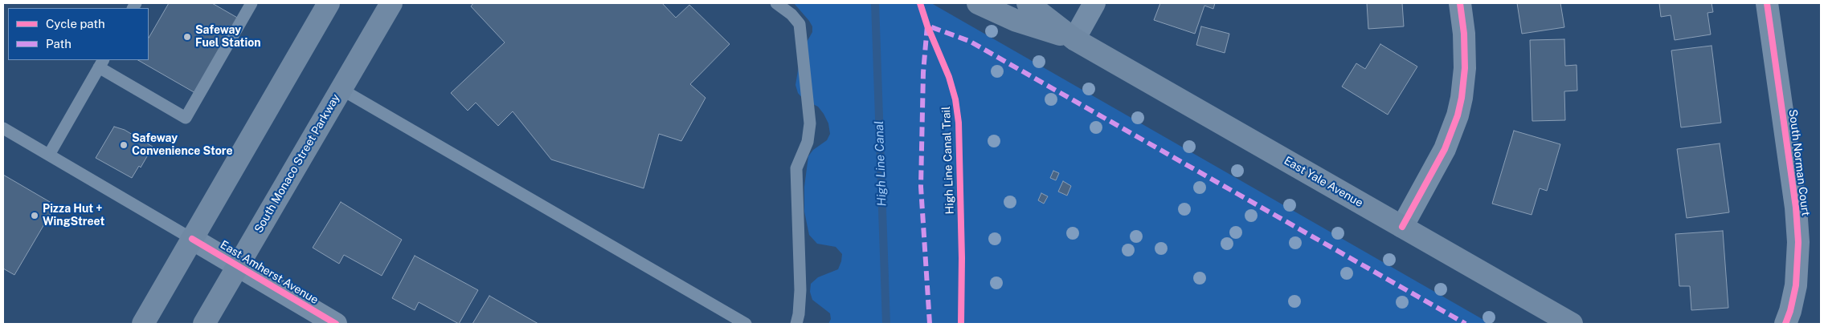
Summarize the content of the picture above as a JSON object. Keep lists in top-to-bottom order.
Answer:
{
  "streets": {
    "main road": ["South Monaco Street Parkway", "East Yale Avenue"],
    "street": ["South Norman Court", "East Amherst Avenue"],
    "cycle path": ["High Line Canal Trail"]
  },
  "crossings": [
    ["South Monaco Street Parkway", "East Amherst Avenue"]
  ],
  "water": ["High Line Canal"],
  "places": ["Safeway Fuel Station", "Safeway Convenience Store", "Pizza Hut + WingStreet"],
  "legend": ["Cycle path", "Path"]
}
